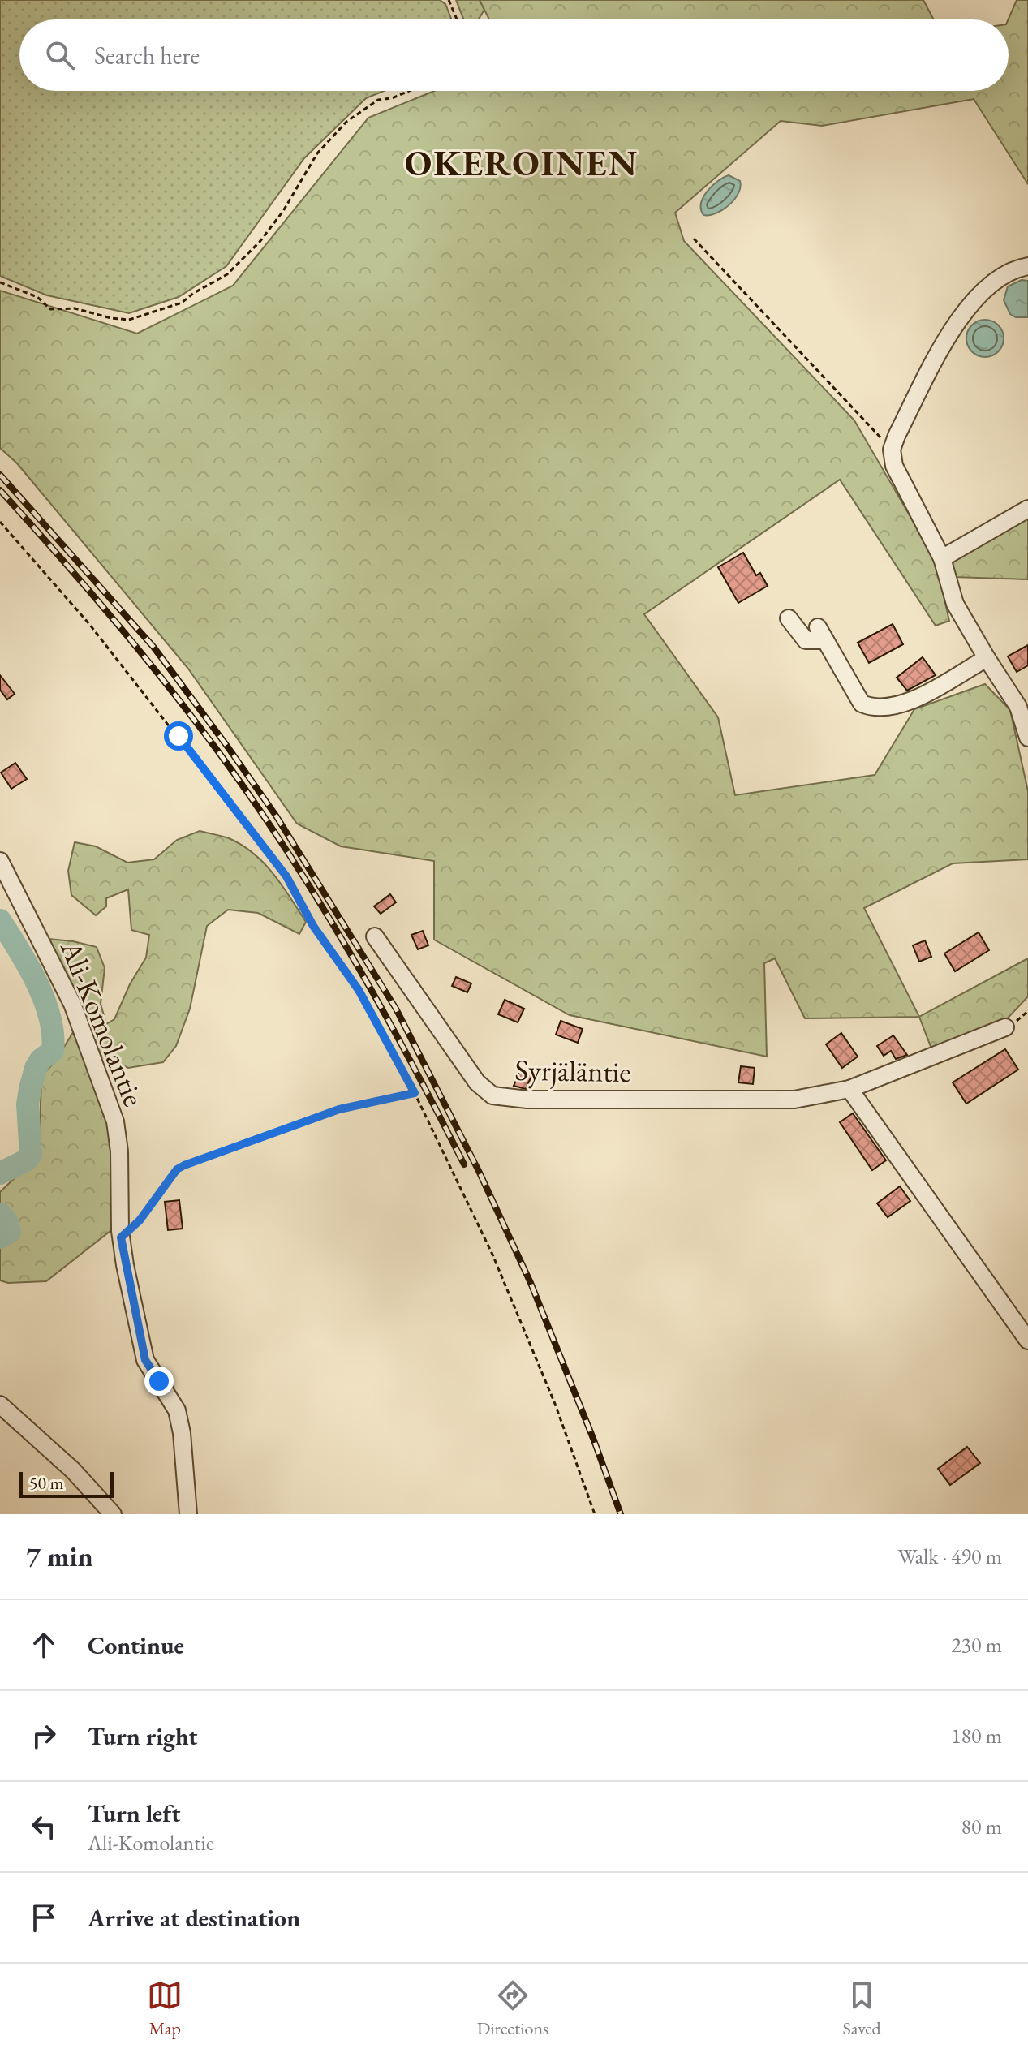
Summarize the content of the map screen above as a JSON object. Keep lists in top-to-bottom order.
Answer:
{
  "streets": {
    "street": ["Ali-Komolantie", "Syrjäläntie"]
  },
  "districts": ["OKEROINEN"],
  "scale_bar": "50 m",
  "page": {
    "search": "Search here",
    "scale": "50 m",
    "heading": ["7 min", "Walk · 490 m"],
    "list": [
      ["Continue", "230 m"],
      ["Turn right", "180 m"],
      ["Turn left", "Ali-Komolantie", "80 m"],
      "Arrive at destination"
    ],
    "nav": ["Map", "Directions", "Saved"]
  }
}
